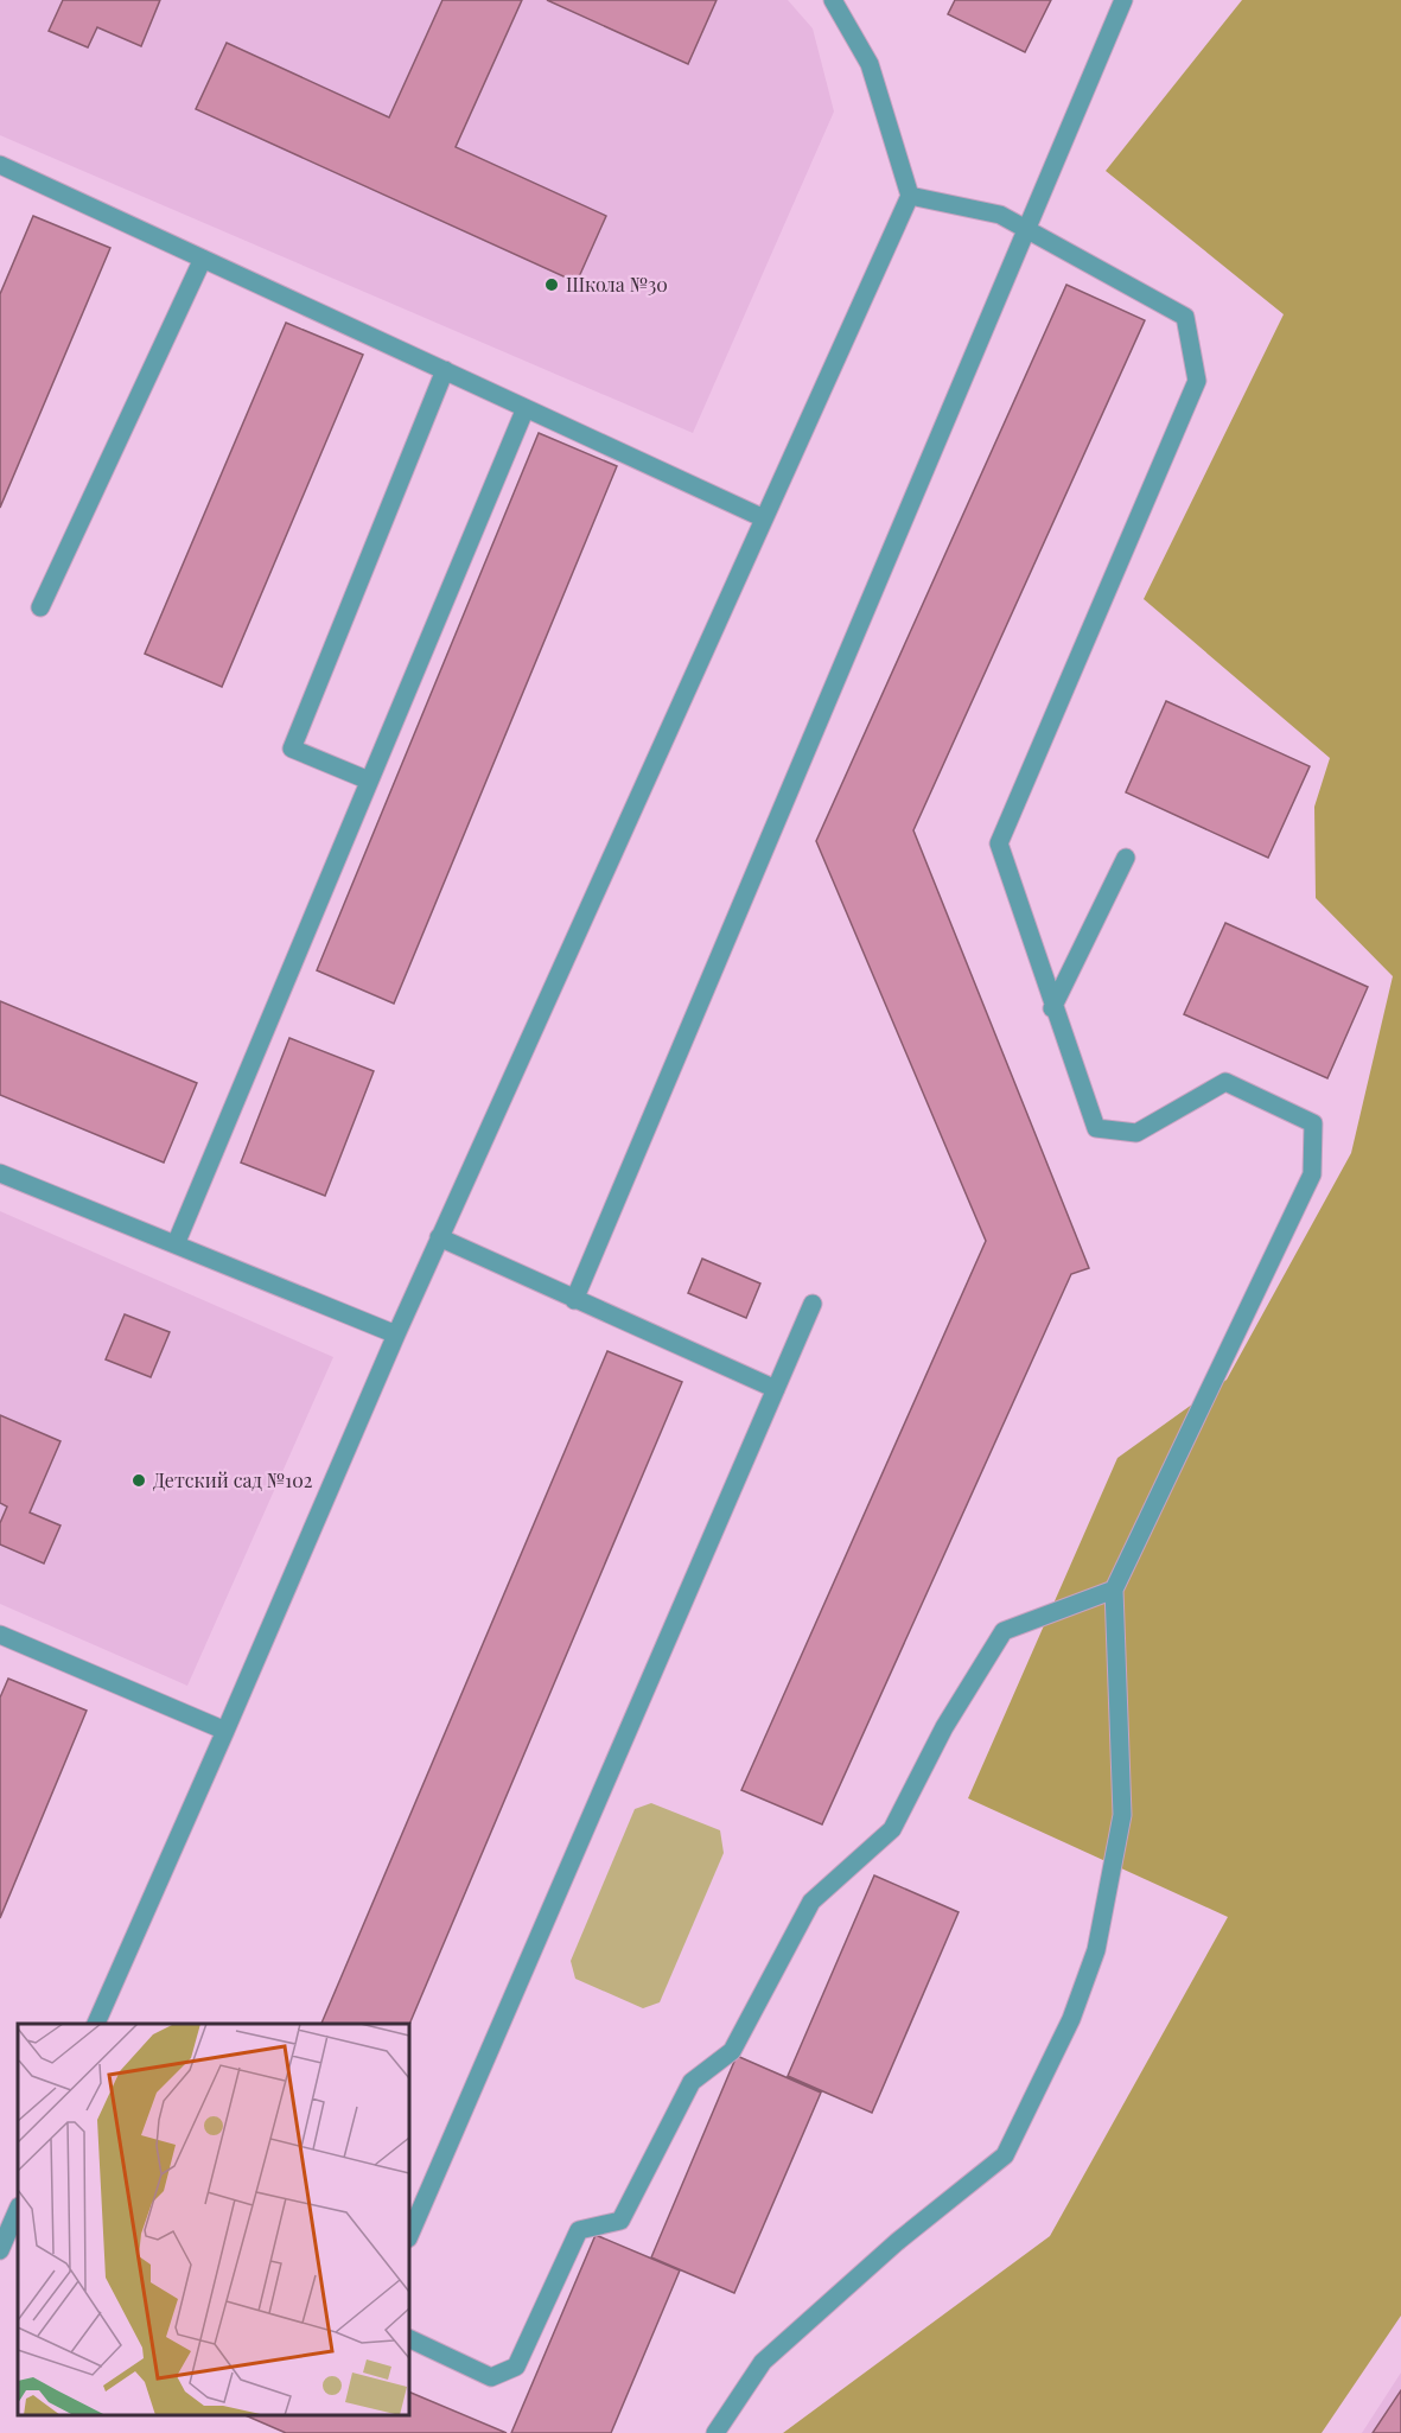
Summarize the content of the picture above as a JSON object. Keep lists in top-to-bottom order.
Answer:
{
  "places": ["Школа №30", "Детский сад №102"]
}
